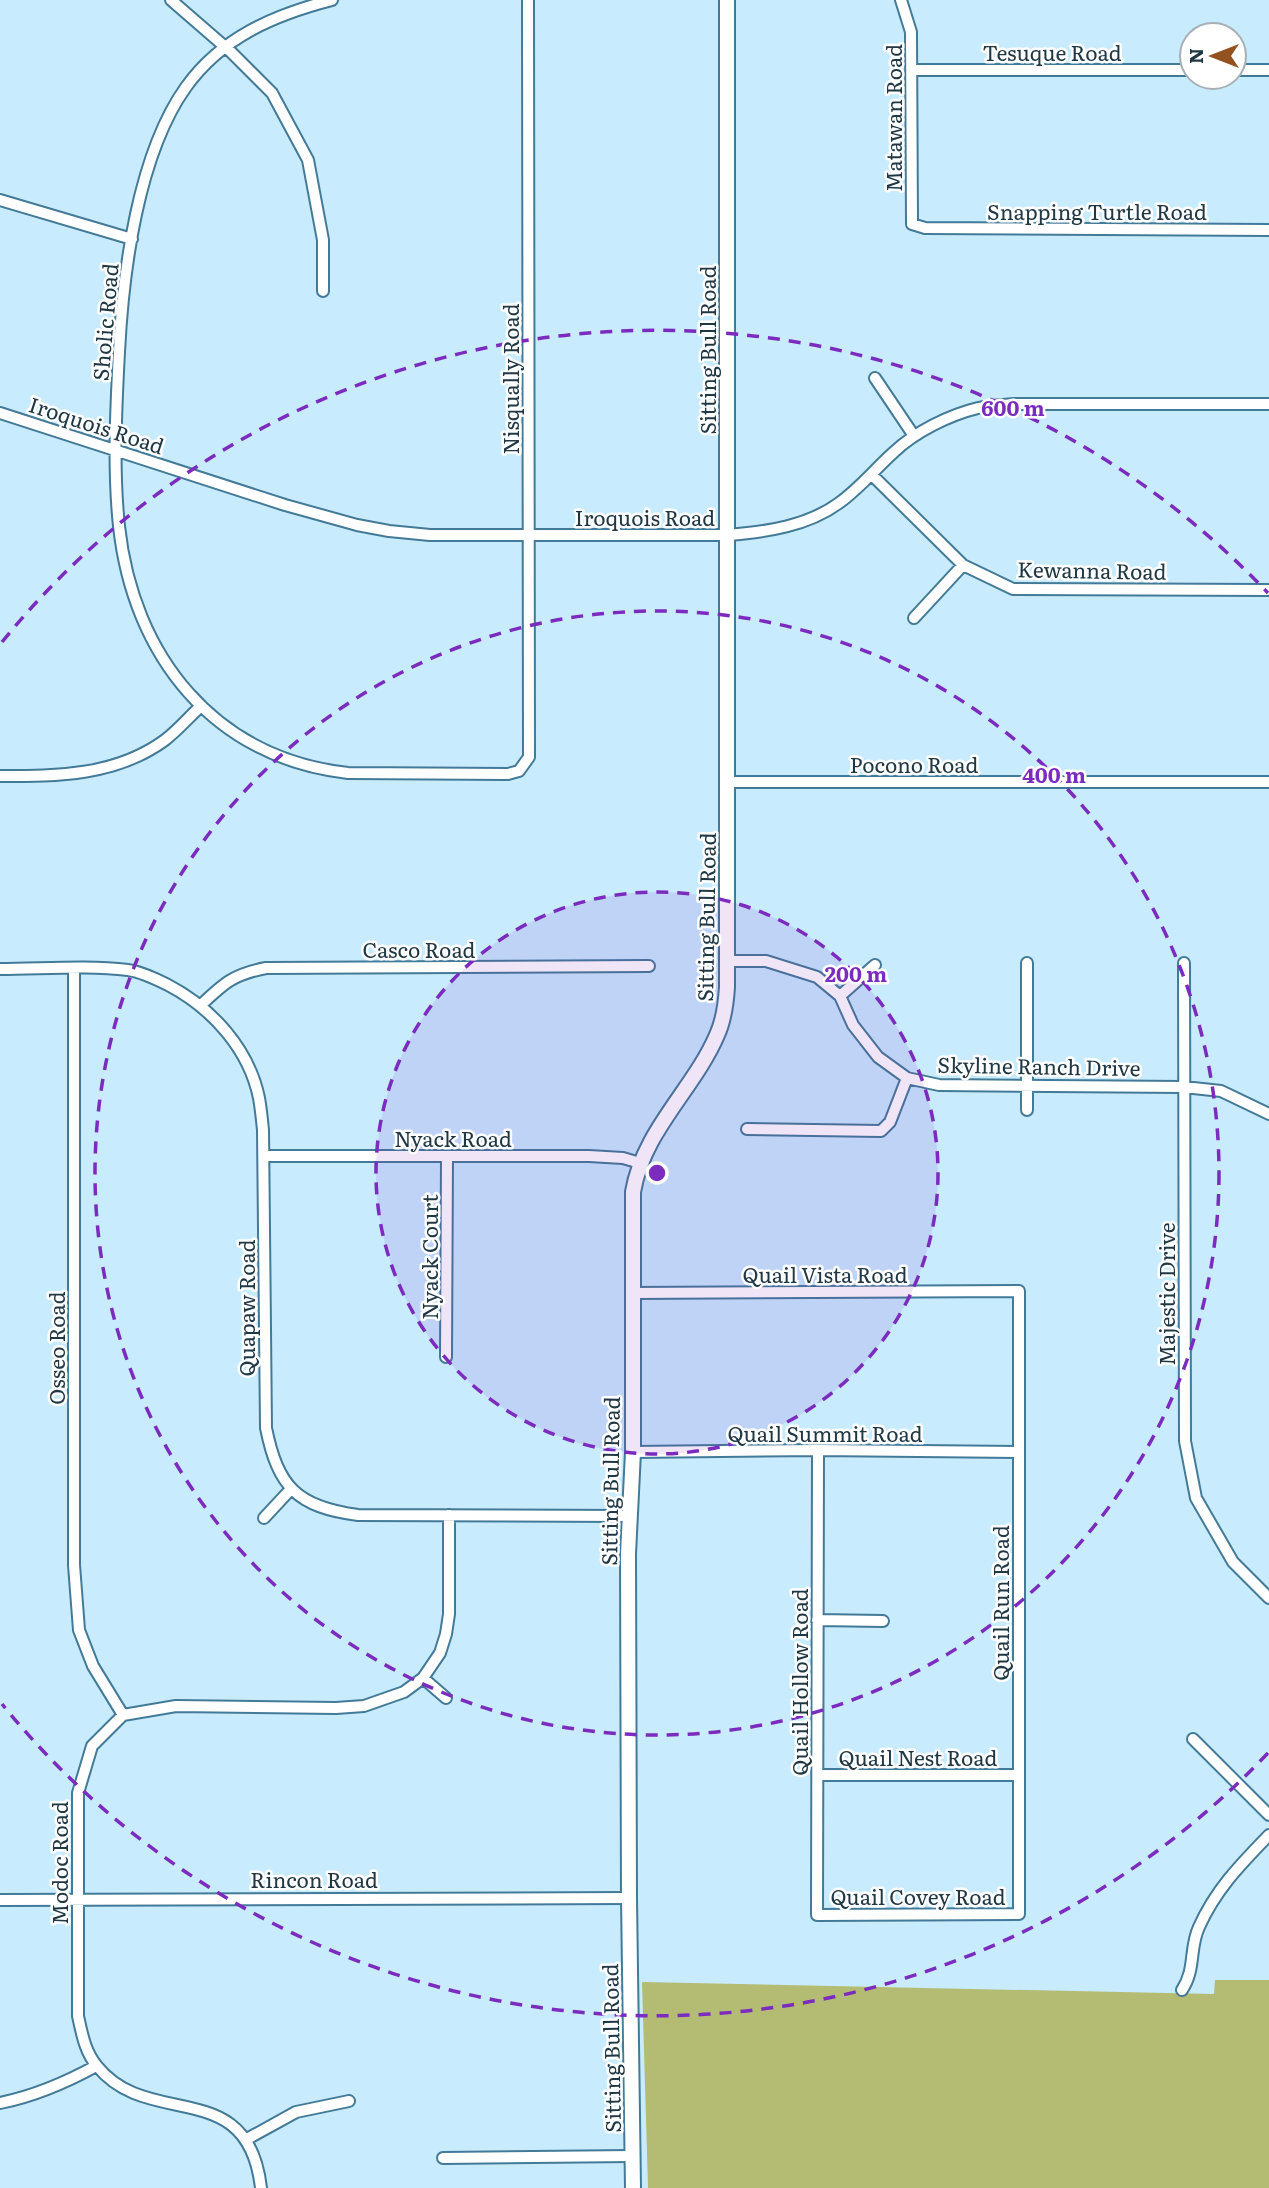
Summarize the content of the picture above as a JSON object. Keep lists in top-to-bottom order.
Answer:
{
  "streets": {
    "street": [
      "Tesuque Road",
      "Matawan Road",
      "Snapping Turtle Road",
      "Sholic Road",
      "Sitting Bull Road",
      "Nisqually Road",
      "Iroquois Road",
      "Kewanna Road",
      "Pocono Road",
      "Casco Road",
      "Skyline Ranch Drive",
      "Nyack Road",
      "Nyack Court",
      "Quail Vista Road",
      "Majestic Drive",
      "Quapaw Road",
      "Osseo Road",
      "Quail Summit Road",
      "Quail Run Road",
      "Quail Hollow Road",
      "Quail Nest Road",
      "Modoc Road",
      "Rincon Road",
      "Quail Covey Road"
    ]
  },
  "crossings": [
    ["Tesuque Road", "Matawan Road"],
    ["Matawan Road", "Snapping Turtle Road"],
    ["Sholic Road", "Nisqually Road"],
    ["Sholic Road", "Iroquois Road"],
    ["Sitting Bull Road", "Iroquois Road"],
    ["Sitting Bull Road", "Pocono Road"],
    ["Sitting Bull Road", "Skyline Ranch Drive"],
    ["Sitting Bull Road", "Nyack Road"],
    ["Sitting Bull Road", "Quail Vista Road"],
    ["Sitting Bull Road", "Quail Summit Road"],
    ["Sitting Bull Road", "Rincon Road"],
    ["Nisqually Road", "Iroquois Road"],
    ["Iroquois Road", "Kewanna Road"],
    ["Casco Road", "Quapaw Road"],
    ["Skyline Ranch Drive", "Majestic Drive"],
    ["Nyack Road", "Nyack Court"],
    ["Nyack Road", "Quapaw Road"],
    ["Quail Vista Road", "Quail Run Road"],
    ["Quapaw Road", "Osseo Road"],
    ["Osseo Road", "Modoc Road"],
    ["Quail Summit Road", "Quail Run Road"],
    ["Quail Summit Road", "Quail Hollow Road"],
    ["Quail Run Road", "Quail Nest Road"],
    ["Quail Run Road", "Quail Covey Road"],
    ["Quail Hollow Road", "Quail Nest Road"],
    ["Quail Hollow Road", "Quail Covey Road"],
    ["Modoc Road", "Rincon Road"]
  ],
  "north": "left",
  "rings": ["600 m", "400 m", "200 m"]
}
